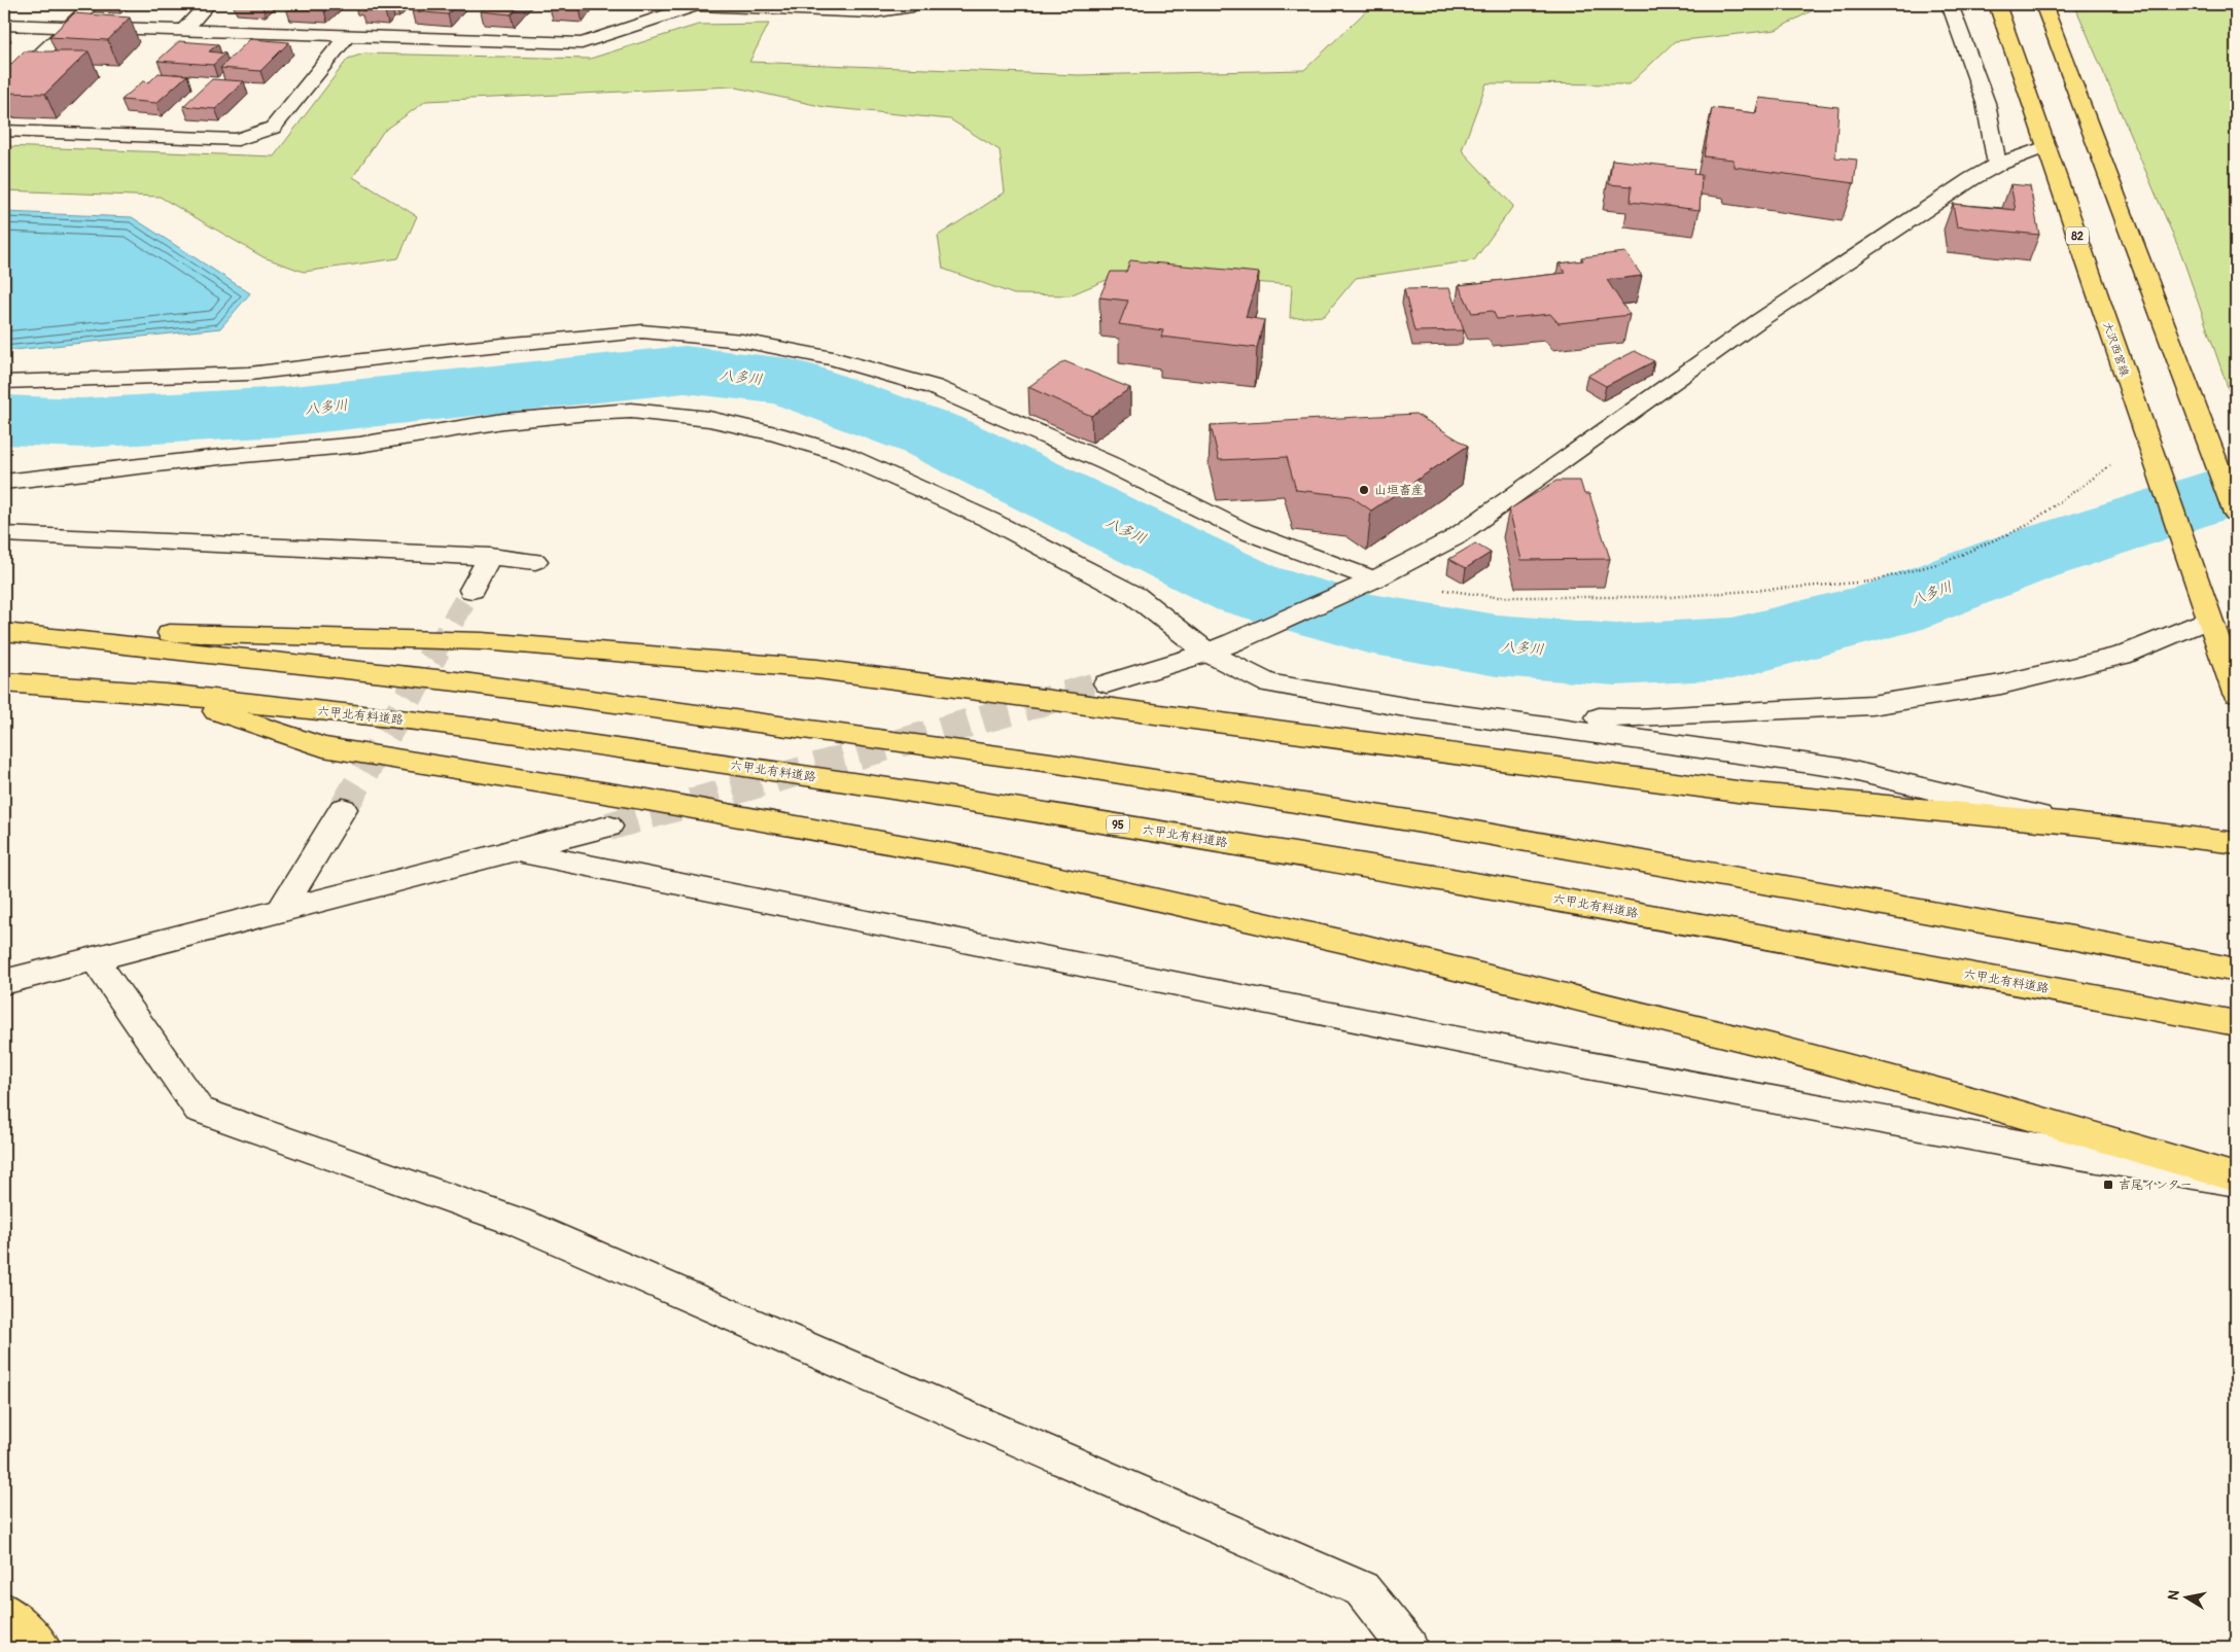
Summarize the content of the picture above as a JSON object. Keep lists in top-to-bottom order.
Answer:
{
  "streets": {
    "main road": [
      "82",
      "大沢西宮線",
      "六甲北有料道路",
      "95"
    ]
  },
  "crossings": [
    ["六甲北有料道路", "95"]
  ],
  "water": ["八多川"],
  "places": {
    "other": ["山垣畜産"],
    "transit": ["吉尾インター"]
  },
  "north": "left"
}
